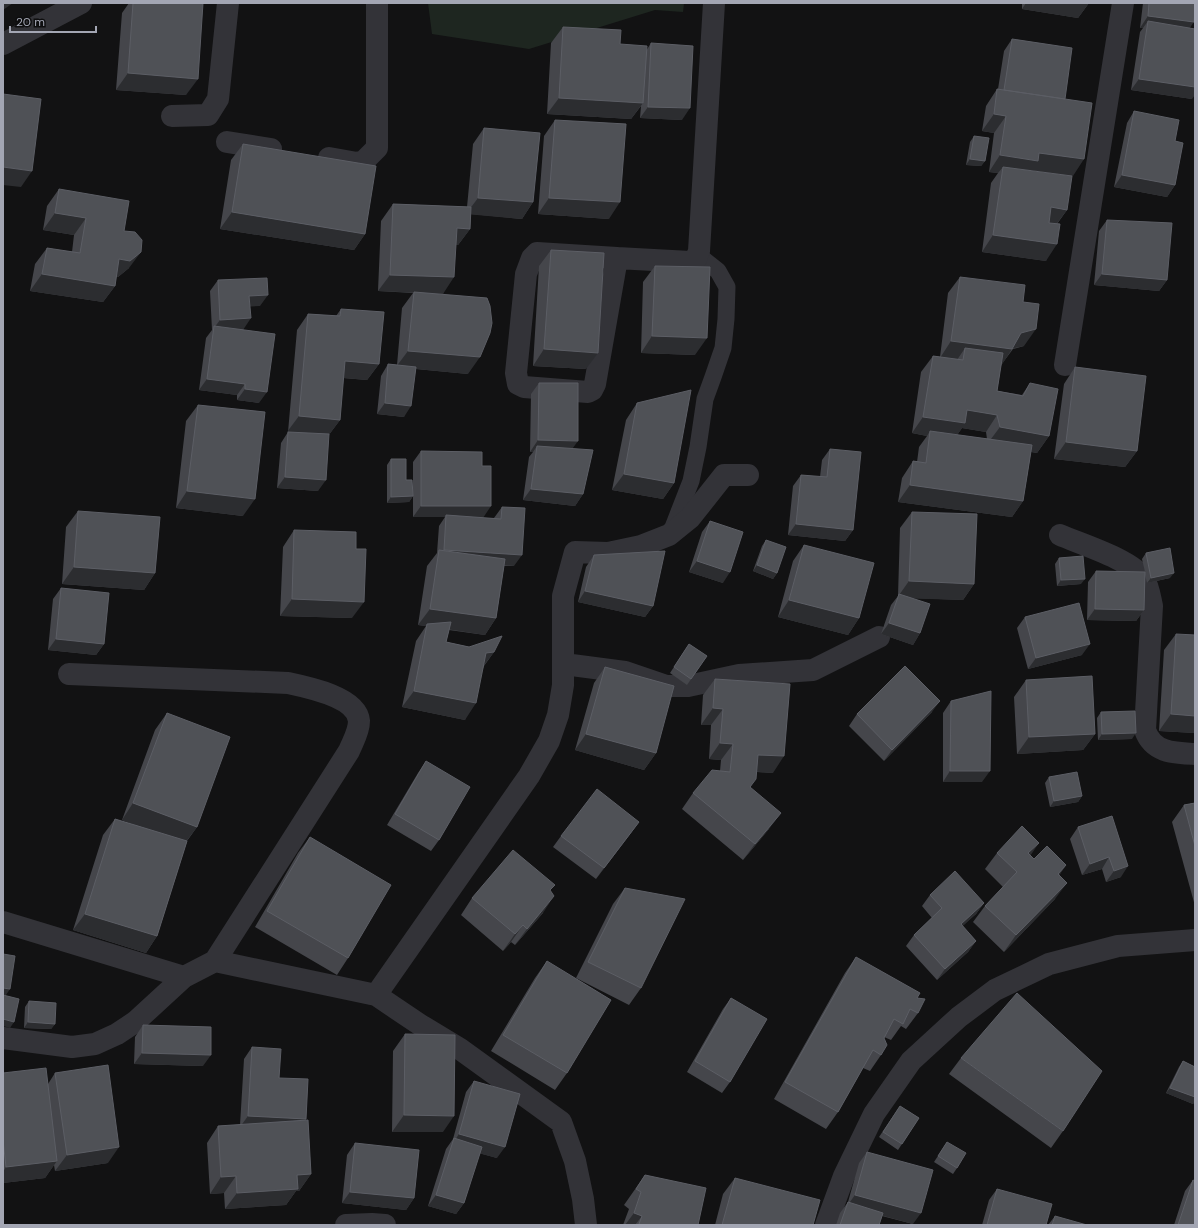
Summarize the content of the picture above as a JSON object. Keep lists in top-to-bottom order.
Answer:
{
  "scale_bar": "20 m"
}
